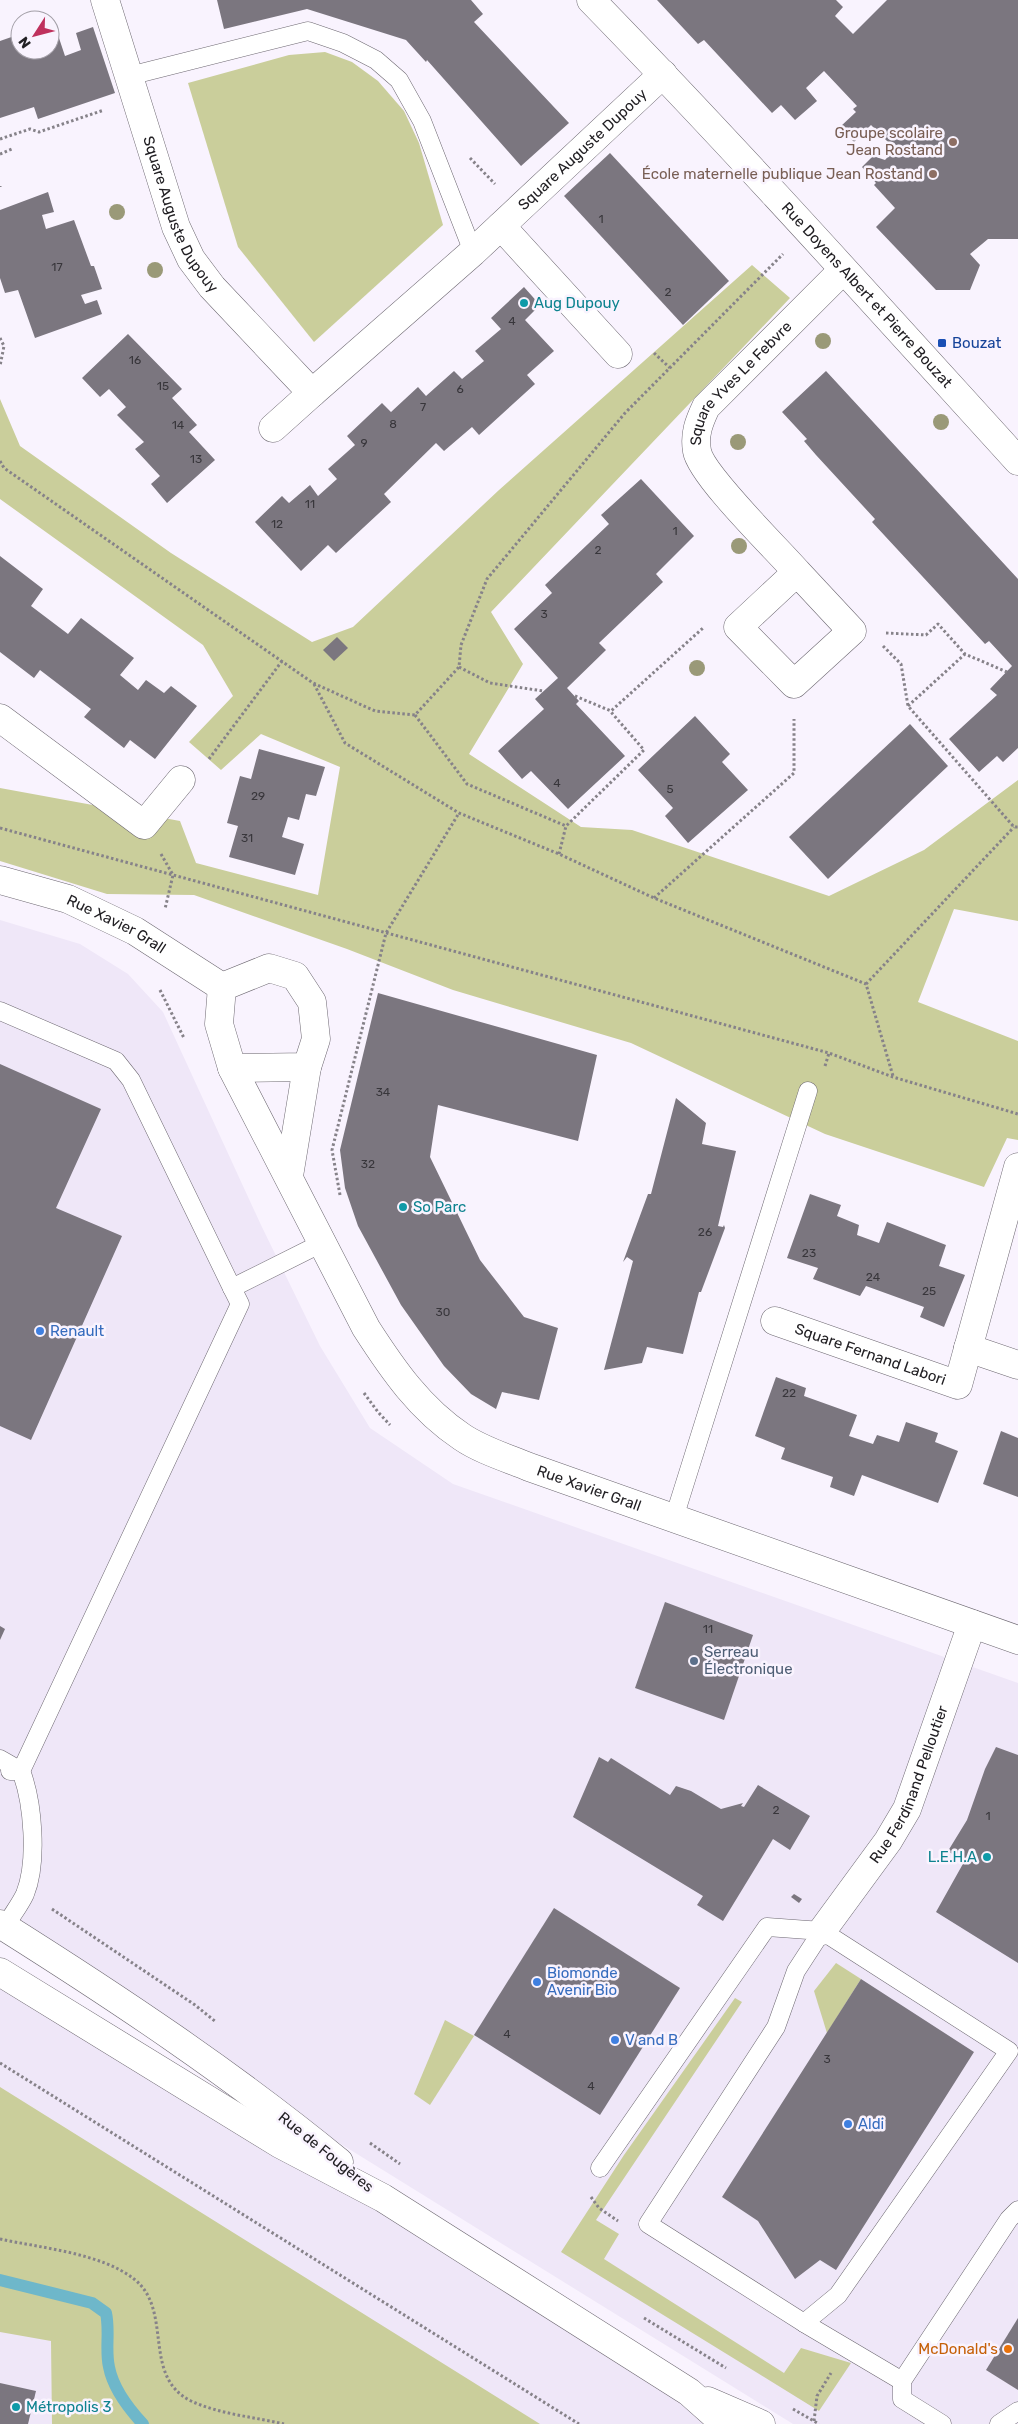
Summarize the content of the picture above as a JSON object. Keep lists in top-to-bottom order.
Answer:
{
  "streets": {
    "street": [
      "Square Auguste Dupouy",
      "Rue Doyens Albert et Pierre Bouzat",
      "Square Yves Le Febvre",
      "Rue Xavier Grall",
      "Square Fernand Labori",
      "Rue Ferdinand Pelloutier",
      "Rue de Fougères"
    ]
  },
  "crossings": [
    ["Square Auguste Dupouy", "Rue Doyens Albert et Pierre Bouzat"],
    ["Rue Doyens Albert et Pierre Bouzat", "Square Yves Le Febvre"],
    ["Rue Xavier Grall", "Rue Ferdinand Pelloutier"]
  ],
  "places": {
    "other": [
      "Groupe scolaire Jean Rostand",
      "École maternelle publique Jean Rostand",
      "Aug Dupouy",
      "So Parc",
      "Renault",
      "Serreau Électronique",
      "L.E.H.A",
      "Biomonde Avenir Bio",
      "V and B",
      "Aldi",
      "McDonald's",
      "Métropolis 3"
    ],
    "transit": ["Bouzat"]
  },
  "house_numbers": [
    "1",
    "17",
    "2",
    "4",
    "16",
    "15",
    "6",
    "7",
    "8",
    "14",
    "9",
    "13",
    "11",
    "12",
    "1",
    "2",
    "3",
    "4",
    "5",
    "29",
    "31",
    "34",
    "32",
    "26",
    "23",
    "24",
    "25",
    "30",
    "22",
    "11",
    "2",
    "1",
    "4",
    "3",
    "4"
  ],
  "north": "bottom left"
}
